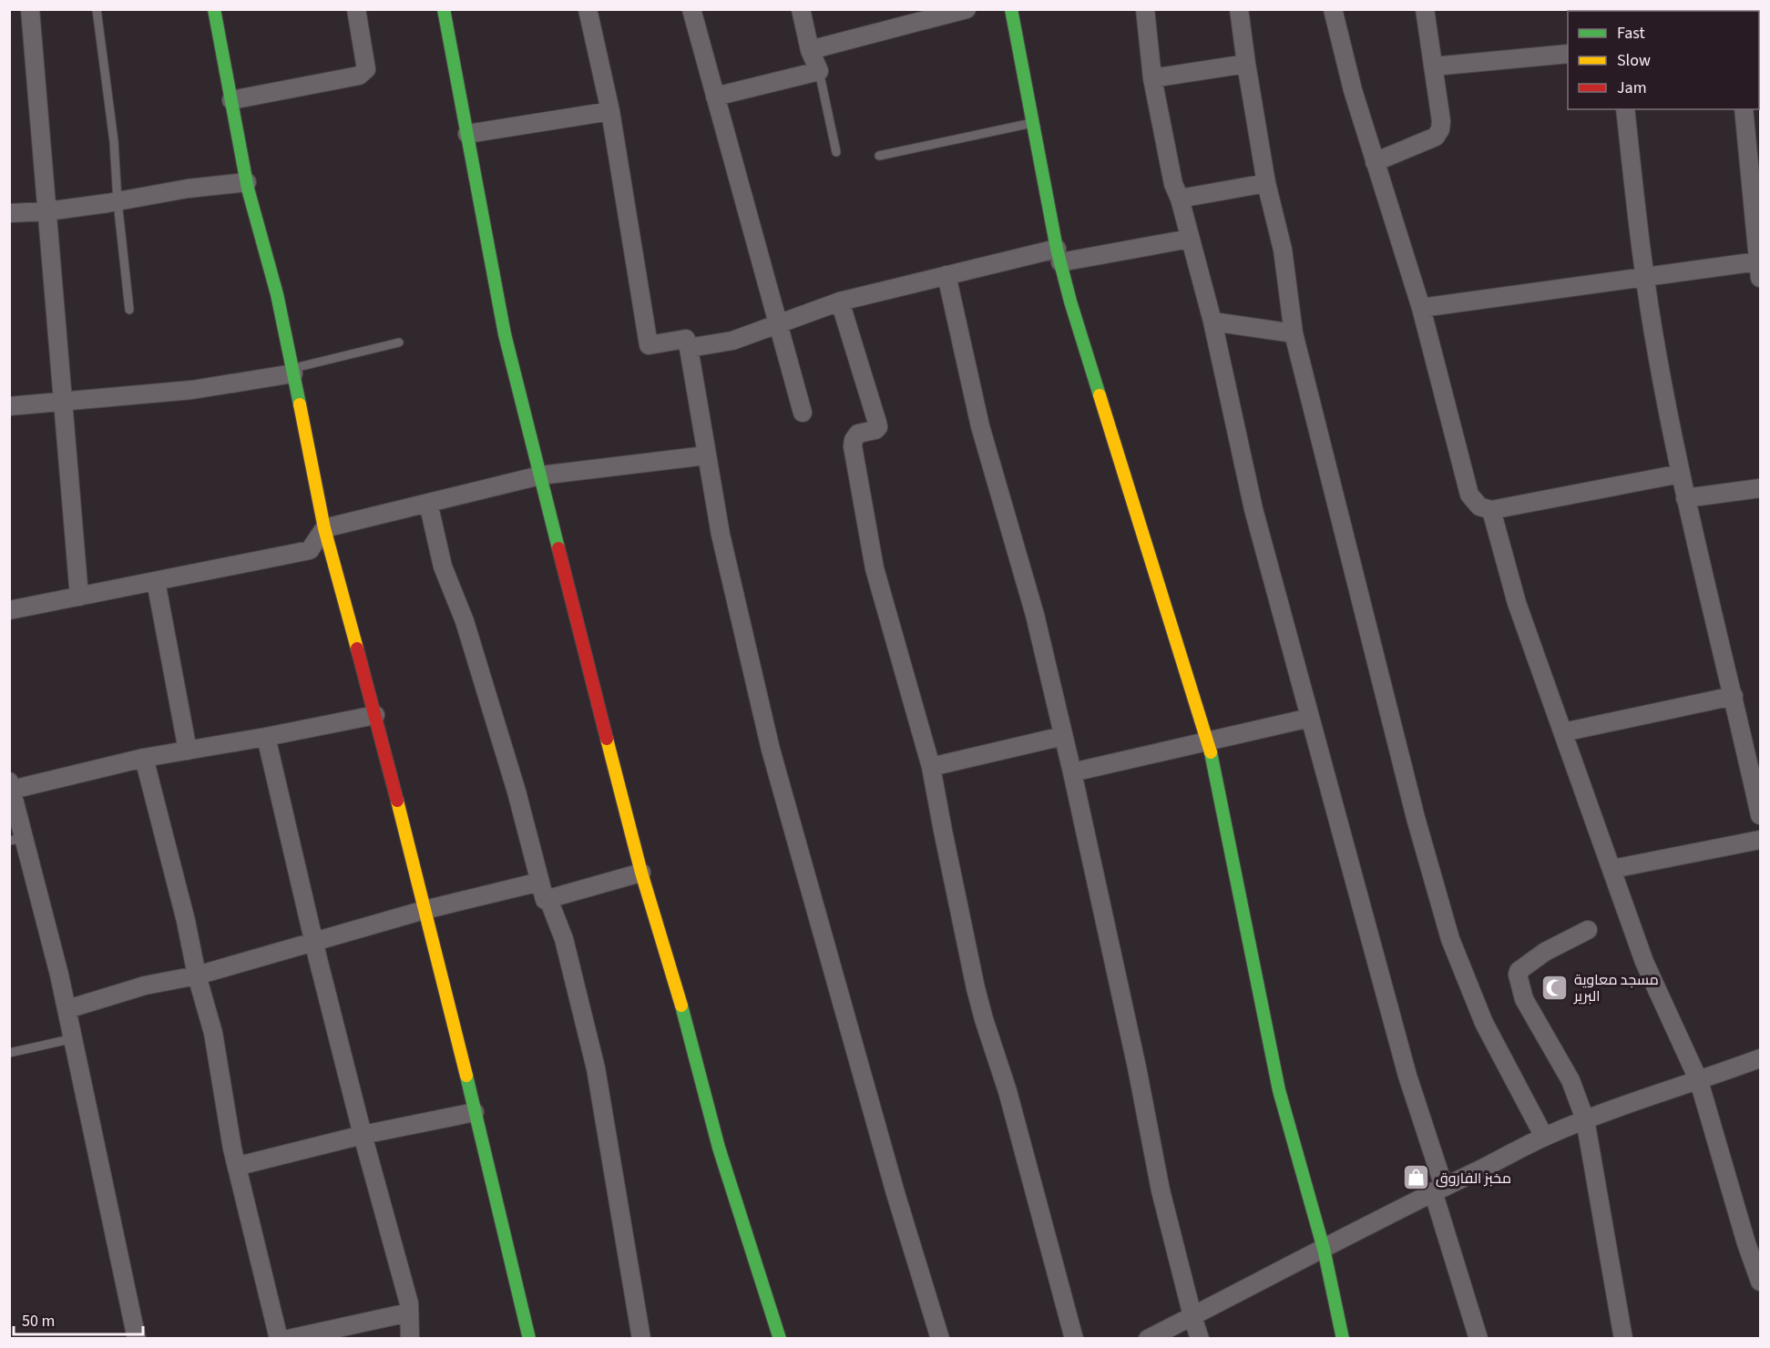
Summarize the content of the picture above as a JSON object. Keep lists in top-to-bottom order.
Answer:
{
  "places": {
    "mosque": ["مسجد معاوية البرير"],
    "shop": ["مخبز الفاروق"]
  },
  "legend": ["Fast", "Slow", "Jam"],
  "scale_bar": "50 m"
}
